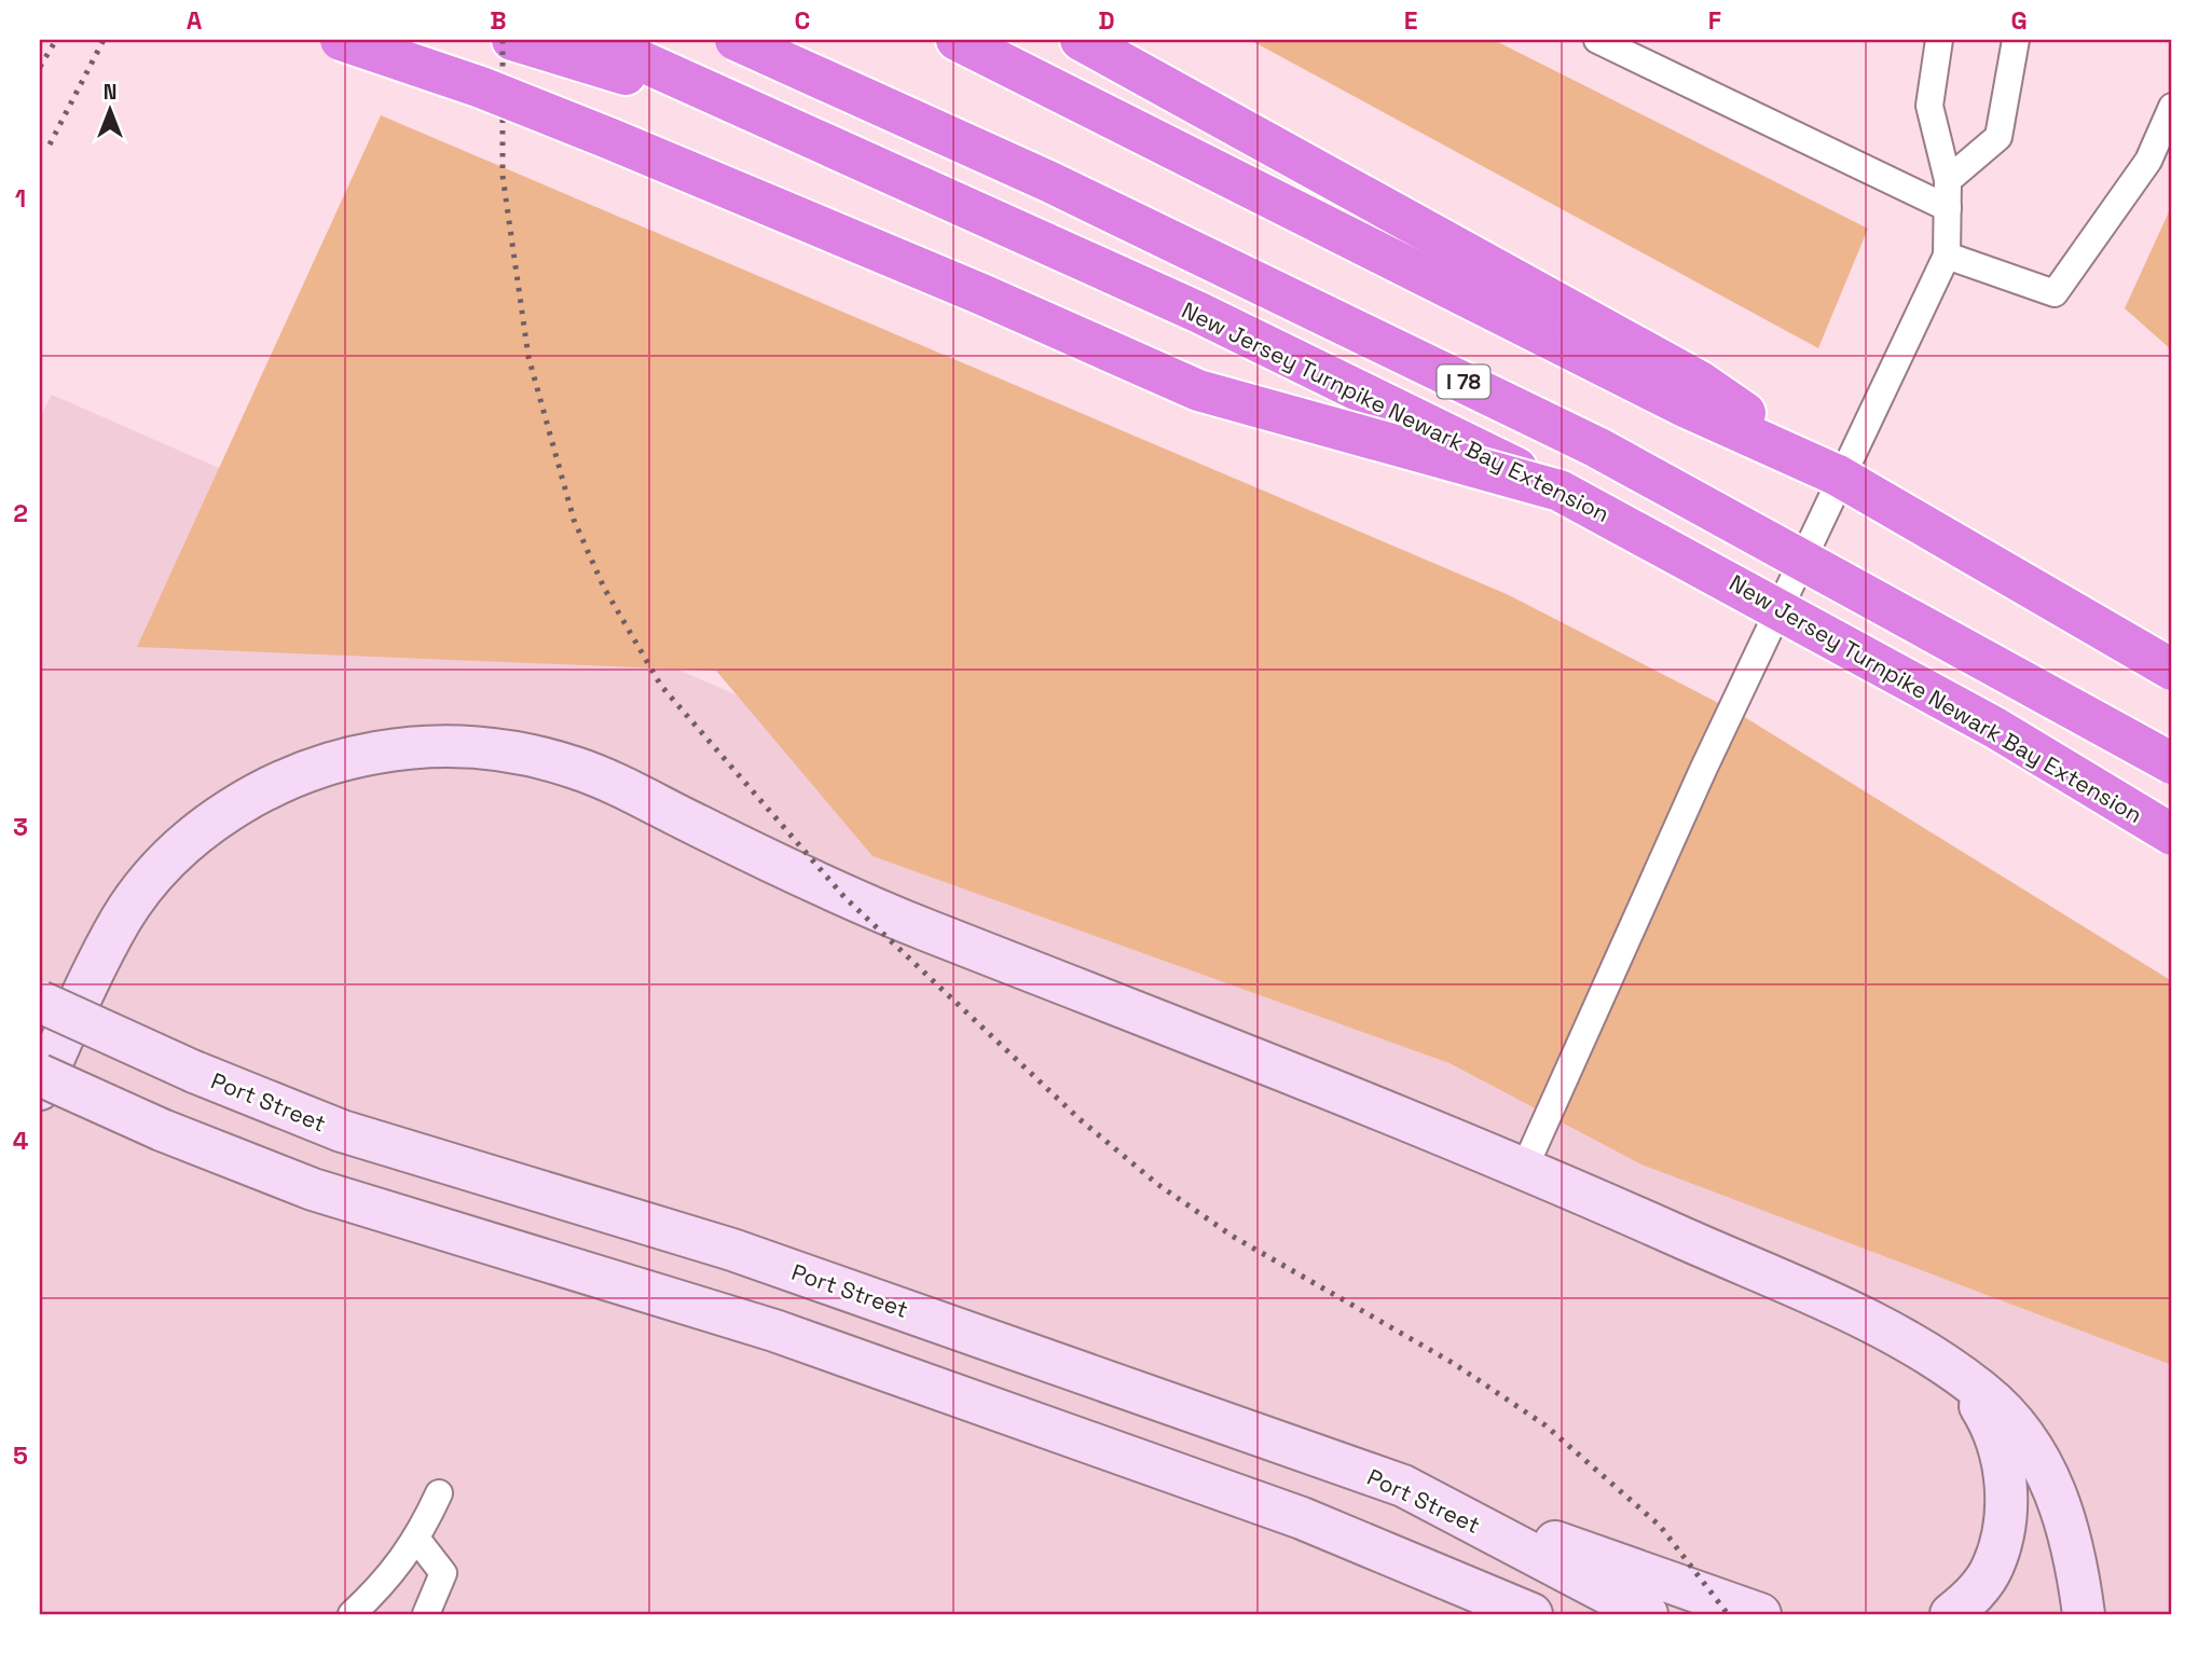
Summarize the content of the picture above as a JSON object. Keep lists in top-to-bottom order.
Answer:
{
  "streets": {
    "highway": ["I 78", "New Jersey Turnpike Newark Bay Extension"],
    "main road": ["Port Street"]
  },
  "north": "top",
  "grid": {
    "columns": [
      "A",
      "B",
      "C",
      "D",
      "E",
      "F",
      "G"
    ],
    "rows": [
      "1",
      "2",
      "3",
      "4",
      "5"
    ]
  }
}
